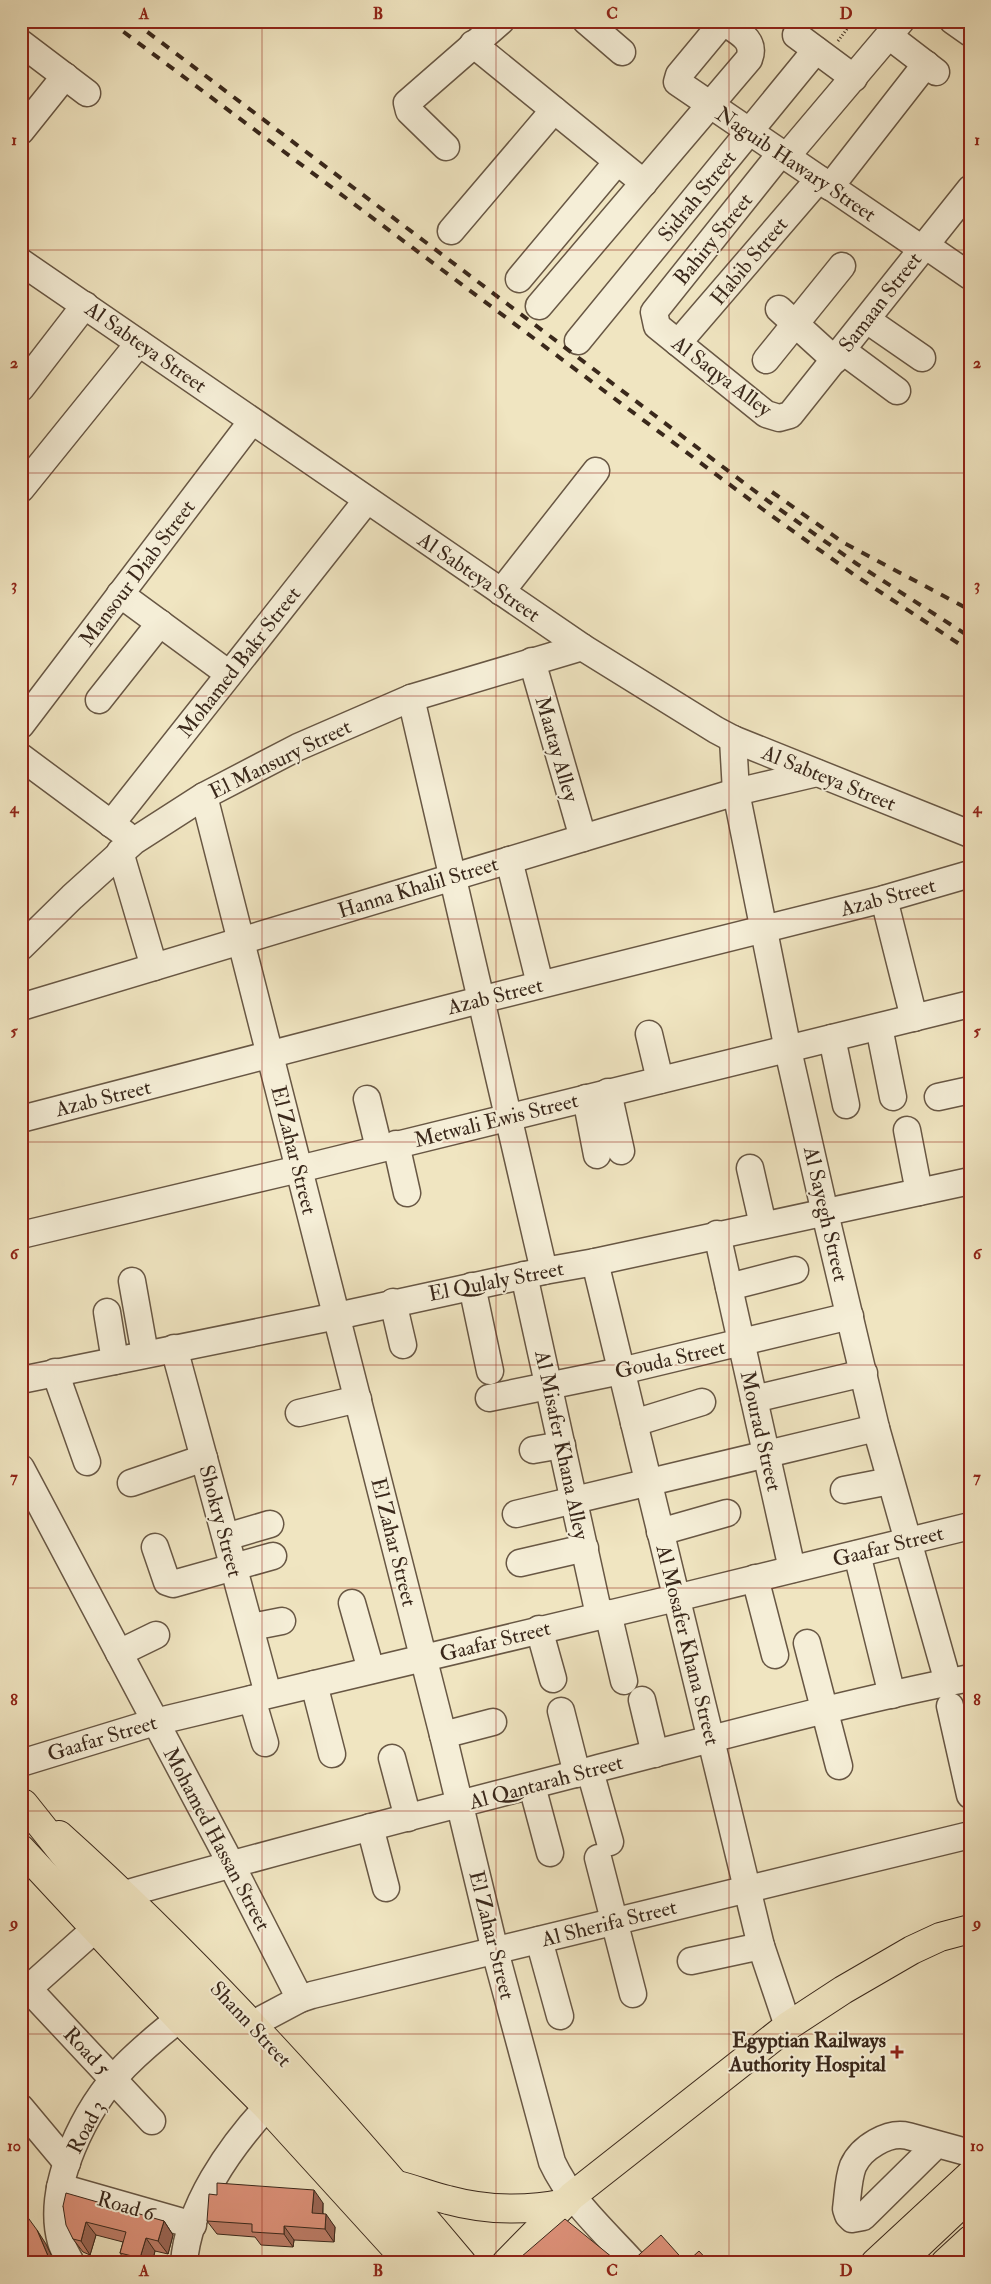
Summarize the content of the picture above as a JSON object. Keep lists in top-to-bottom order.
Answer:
{
  "streets": {
    "main road": ["Shann Street"],
    "street": [
      "Naguib Hawary Street",
      "Sidrah Street",
      "Bahiry Street",
      "Habib Street",
      "Samaan Street",
      "Al Sabteya Street",
      "Al Saqya Alley",
      "Mansour Diab Street",
      "Mohamed Bakr Street",
      "Maatay Alley",
      "El Mansury Street",
      "Hanna Khalil Street",
      "Azab Street",
      "Metwali Ewis Street",
      "El Zahar Street",
      "Al Sayegh Street",
      "El Qulaly Street",
      "Gouda Street",
      "Mourad Street",
      "Al Misafer Khana Alley",
      "Shokry Street",
      "Gaafar Street",
      "Al Mosafer Khana Street",
      "Al Qantarah Street",
      "Mohamed Hassan Street",
      "Al Sherifa Street",
      "Road 5",
      "Road 3",
      "Road 6"
    ]
  },
  "crossings": [
    ["Naguib Hawary Street", "Sidrah Street"],
    ["Naguib Hawary Street", "Bahiry Street"],
    ["Naguib Hawary Street", "Habib Street"],
    ["Naguib Hawary Street", "Samaan Street"],
    ["Sidrah Street", "Bahiry Street"],
    ["Bahiry Street", "Habib Street"],
    ["Bahiry Street", "Al Saqya Alley"],
    ["Habib Street", "Al Saqya Alley"],
    ["Samaan Street", "Al Saqya Alley"],
    ["Al Sabteya Street", "Mansour Diab Street"],
    ["Al Sabteya Street", "Mohamed Bakr Street"],
    ["Al Sabteya Street", "El Mansury Street"],
    ["Al Sabteya Street", "Hanna Khalil Street"],
    ["Al Sabteya Street", "Al Sayegh Street"],
    ["Maatay Alley", "El Mansury Street"],
    ["Maatay Alley", "Hanna Khalil Street"],
    ["El Mansury Street", "El Zahar Street"],
    ["El Mansury Street", "Al Misafer Khana Alley"],
    ["Hanna Khalil Street", "El Zahar Street"],
    ["Hanna Khalil Street", "Al Sayegh Street"],
    ["Hanna Khalil Street", "Al Misafer Khana Alley"],
    ["Azab Street", "El Zahar Street"],
    ["Azab Street", "Al Sayegh Street"],
    ["Azab Street", "Al Misafer Khana Alley"],
    ["Metwali Ewis Street", "El Zahar Street"],
    ["Metwali Ewis Street", "Al Sayegh Street"],
    ["Metwali Ewis Street", "Al Misafer Khana Alley"],
    ["El Zahar Street", "El Qulaly Street"],
    ["El Zahar Street", "Gaafar Street"],
    ["El Zahar Street", "Al Qantarah Street"],
    ["El Zahar Street", "Al Sherifa Street"],
    ["Al Sayegh Street", "El Qulaly Street"],
    ["Al Sayegh Street", "Gouda Street"],
    ["Al Sayegh Street", "Gaafar Street"],
    ["Al Sayegh Street", "Al Qantarah Street"],
    ["El Qulaly Street", "Mourad Street"],
    ["El Qulaly Street", "Al Misafer Khana Alley"],
    ["El Qulaly Street", "Shokry Street"],
    ["El Qulaly Street", "Al Mosafer Khana Street"],
    ["Gouda Street", "Mourad Street"],
    ["Gouda Street", "Al Misafer Khana Alley"],
    ["Gouda Street", "Al Mosafer Khana Street"],
    ["Mourad Street", "Gaafar Street"],
    ["Al Misafer Khana Alley", "Gaafar Street"],
    ["Shokry Street", "Gaafar Street"],
    ["Gaafar Street", "Al Mosafer Khana Street"],
    ["Gaafar Street", "Mohamed Hassan Street"],
    ["Al Mosafer Khana Street", "Al Qantarah Street"],
    ["Al Mosafer Khana Street", "Al Sherifa Street"],
    ["Al Qantarah Street", "Mohamed Hassan Street"],
    ["Al Qantarah Street", "Shann Street"],
    ["Mohamed Hassan Street", "Al Sherifa Street"],
    ["Al Sherifa Street", "Shann Street"],
    ["Road 5", "Road 3"],
    ["Road 3", "Road 6"]
  ],
  "places": {
    "health": ["Egyptian Railways Authority Hospital"]
  },
  "grid": {
    "columns": [
      "A",
      "B",
      "C",
      "D"
    ],
    "rows": [
      "1",
      "2",
      "3",
      "4",
      "5",
      "6",
      "7",
      "8",
      "9",
      "10"
    ]
  }
}
